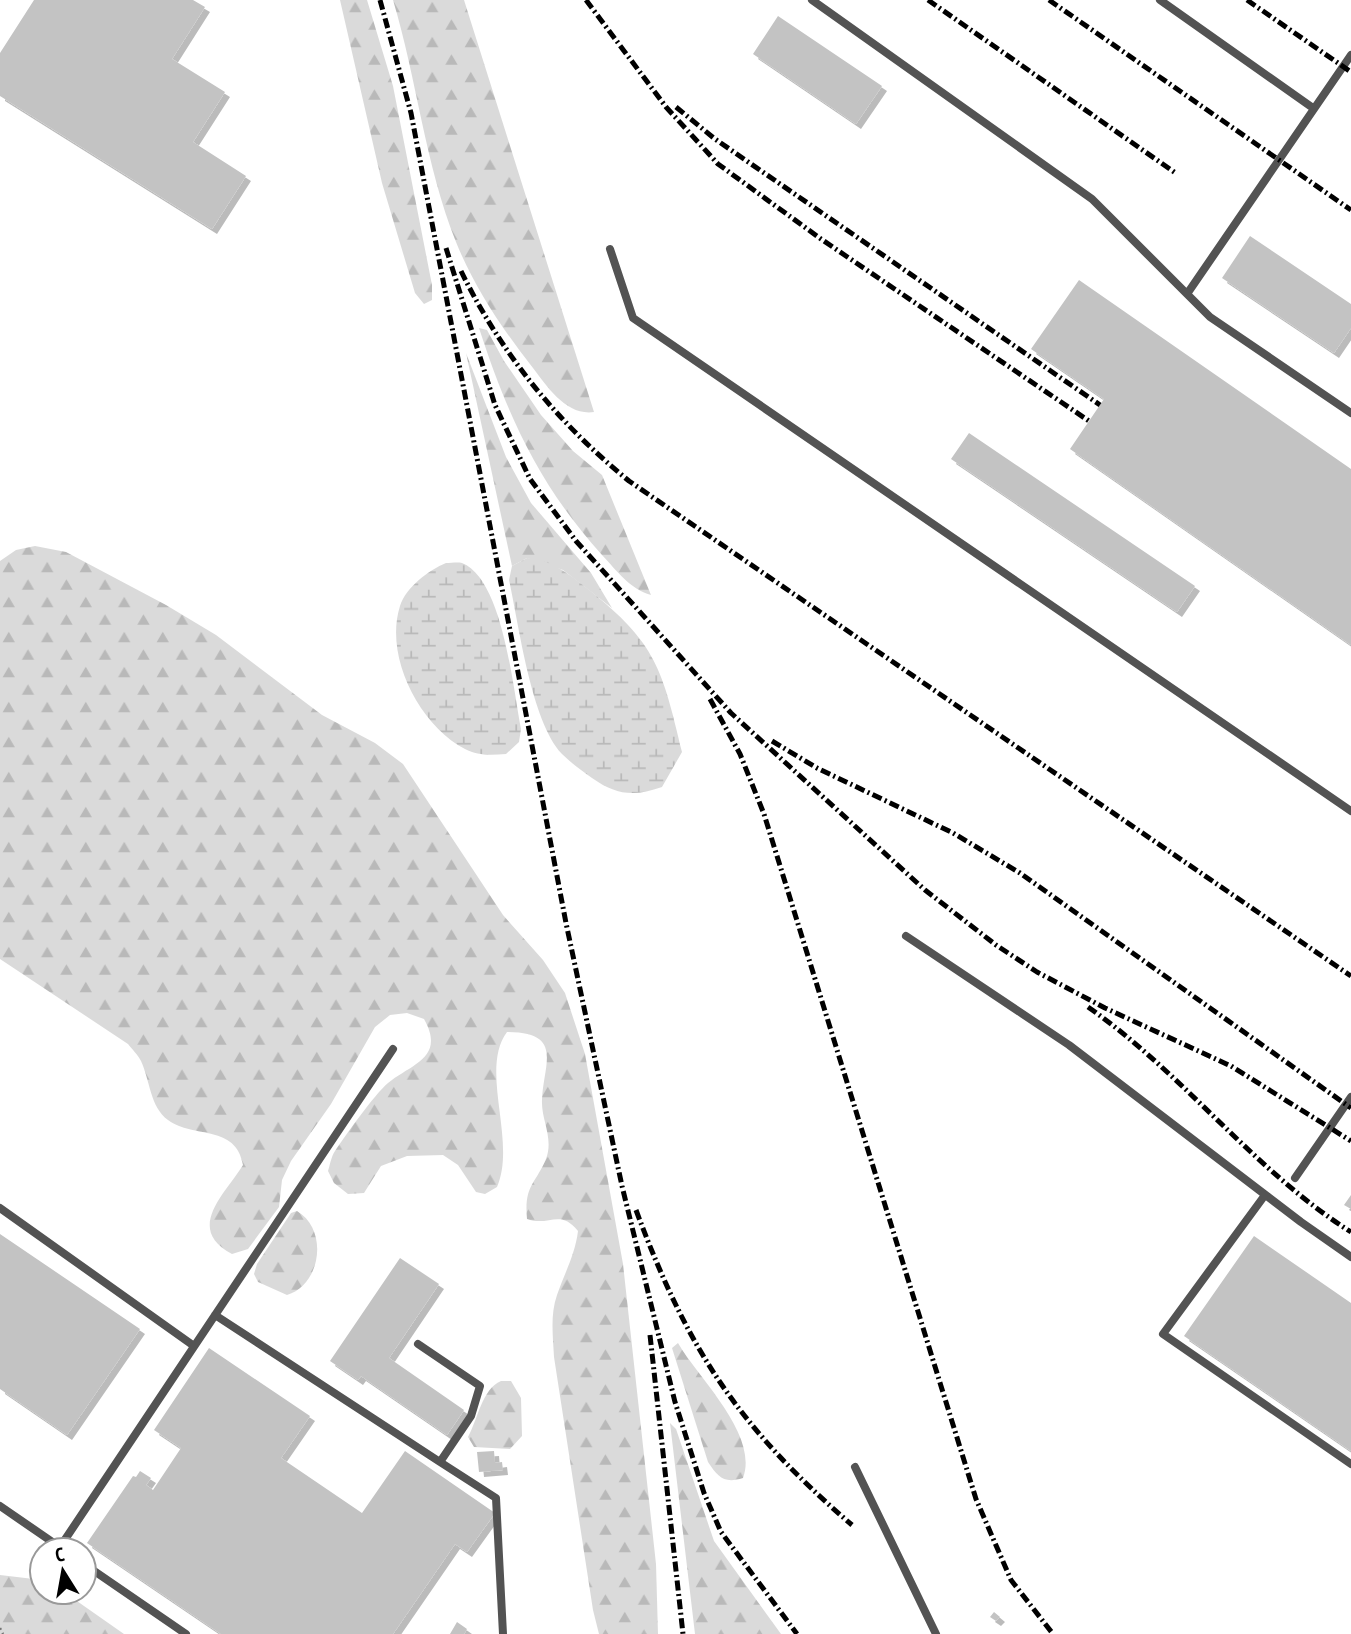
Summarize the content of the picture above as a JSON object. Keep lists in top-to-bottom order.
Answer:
{
  "north": "top"
}
